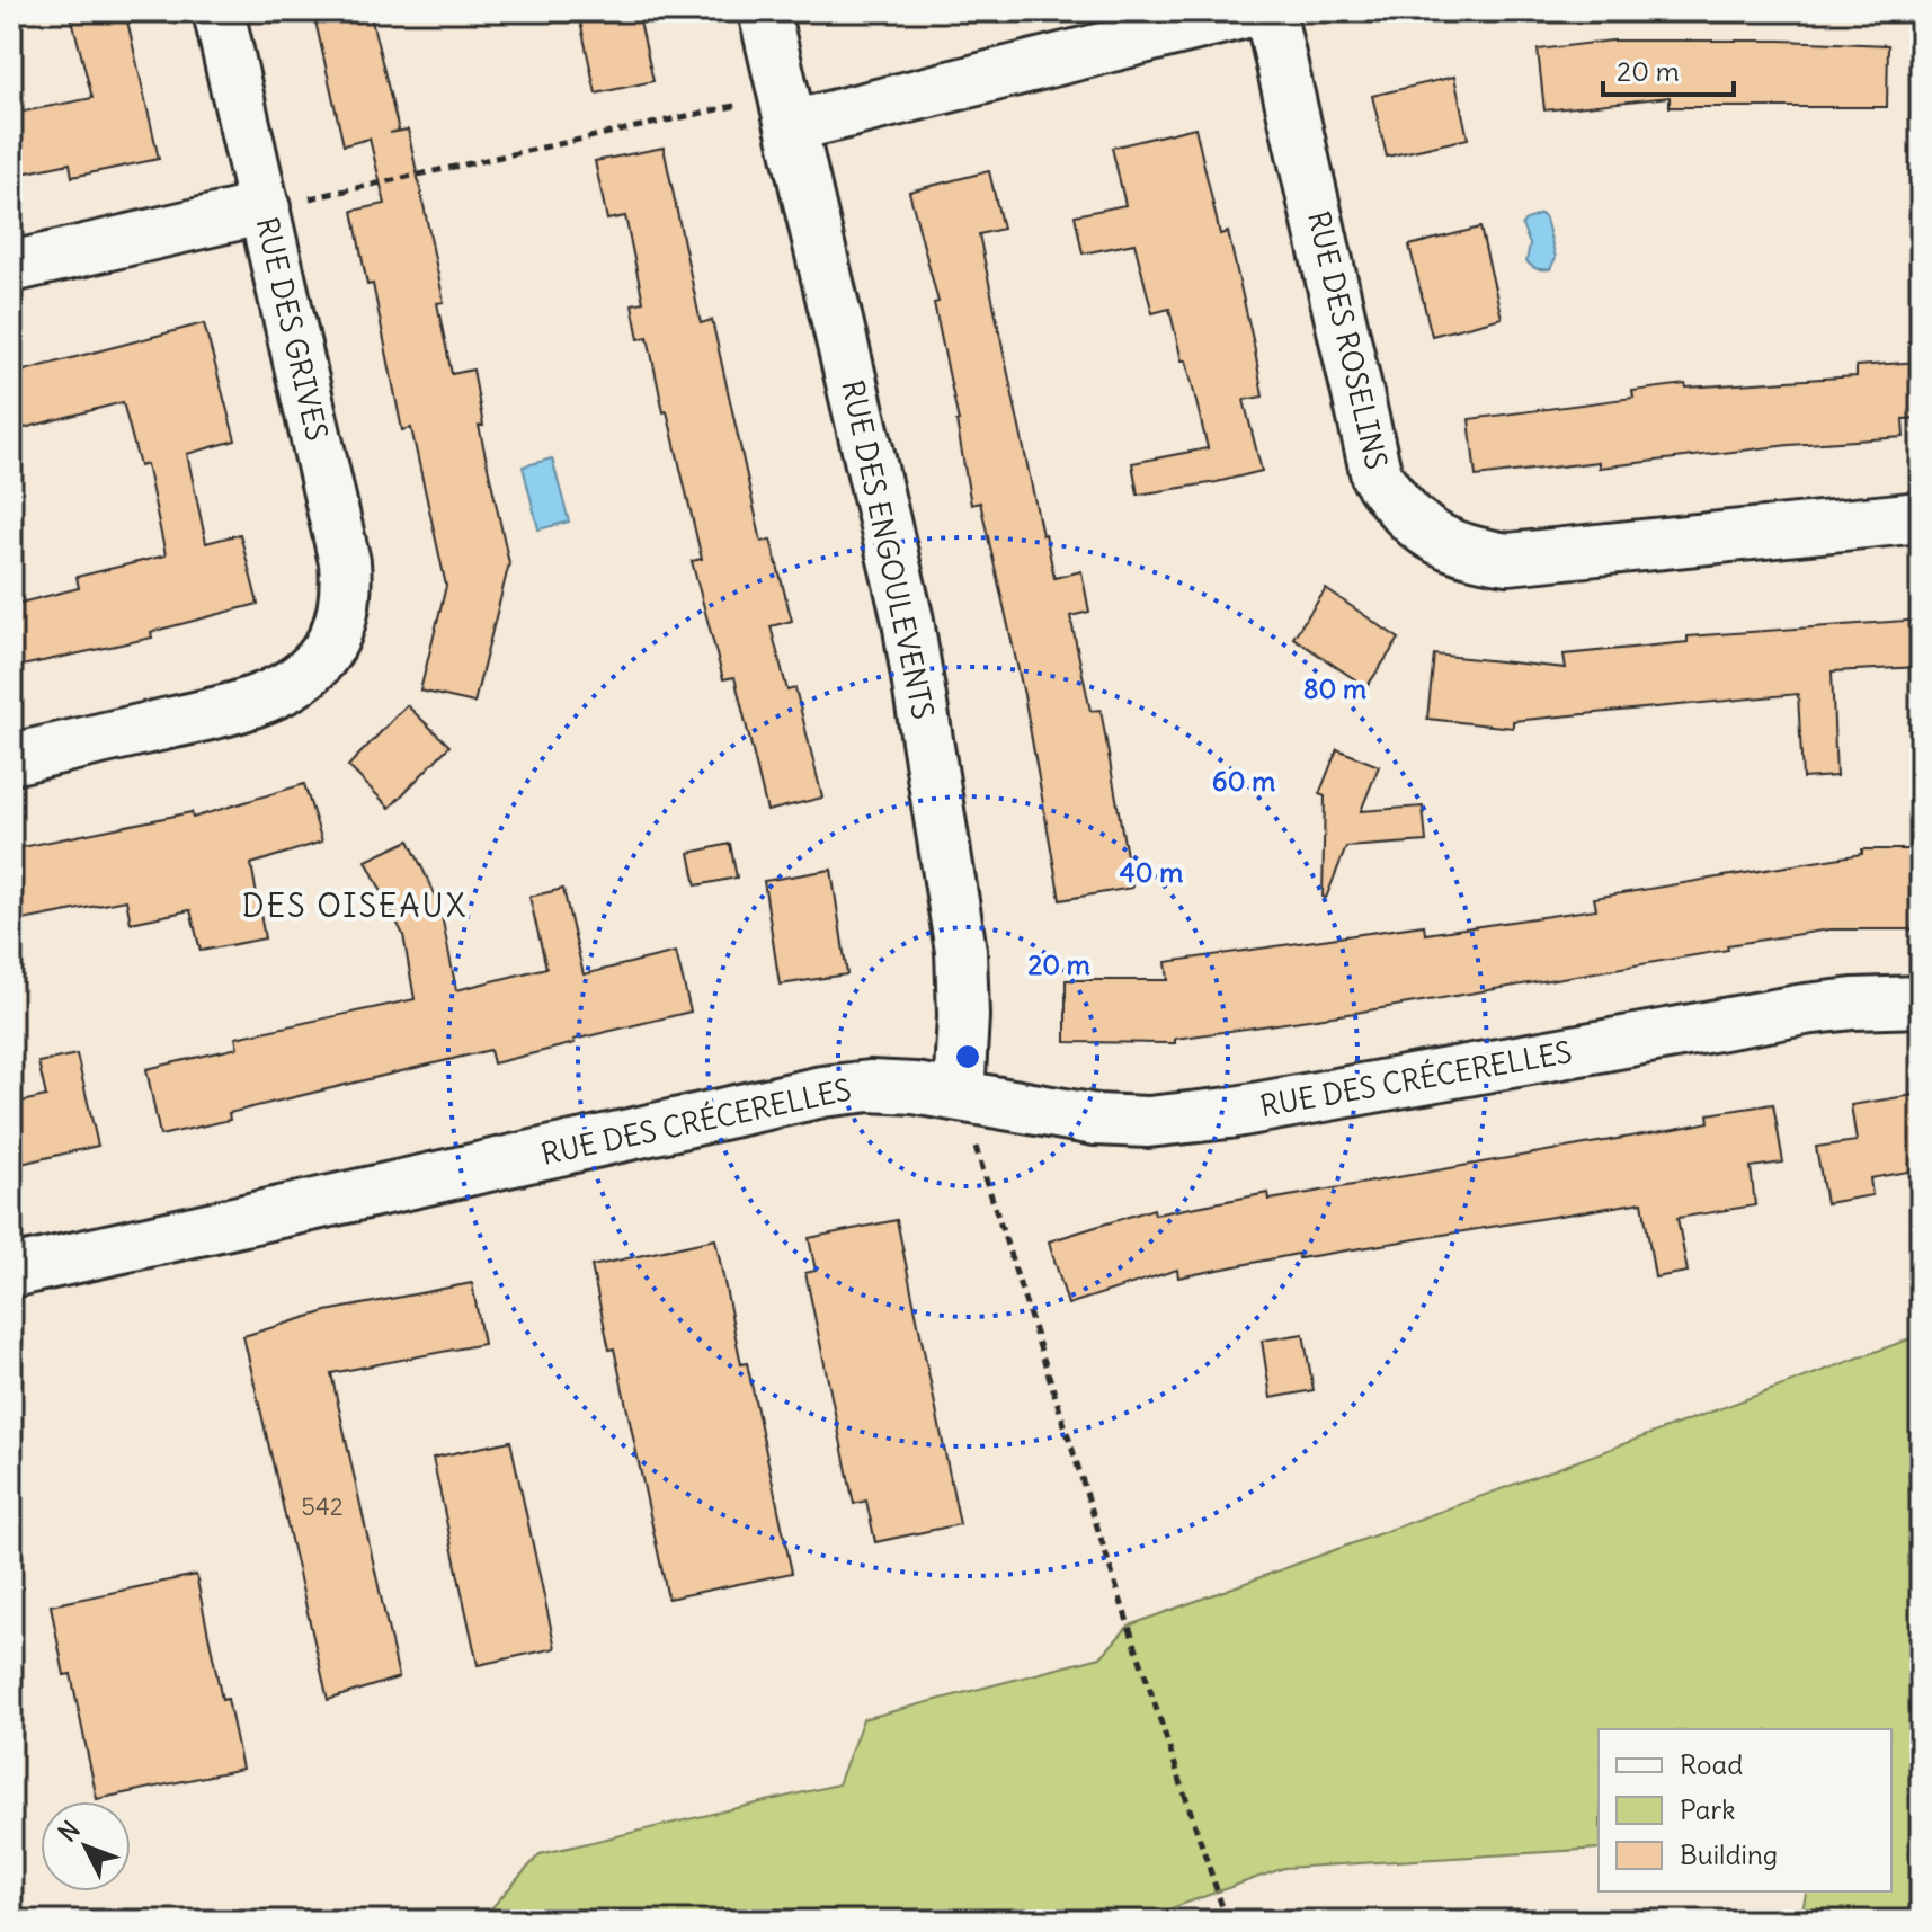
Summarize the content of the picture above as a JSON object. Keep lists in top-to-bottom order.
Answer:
{
  "streets": {
    "street": [
      "RUE DES GRIVES",
      "RUE DES ROSELINS",
      "RUE DES ENGOULEVENTS",
      "RUE DES CRÉCERELLES"
    ]
  },
  "crossings": [
    ["RUE DES ENGOULEVENTS", "RUE DES CRÉCERELLES"]
  ],
  "districts": ["DES OISEAUX"],
  "house_numbers": ["542"],
  "legend": ["Road", "Park", "Building"],
  "scale_bar": "20 m",
  "north": "top left",
  "rings": [
    "80 m",
    "60 m",
    "40 m",
    "20 m"
  ]
}
